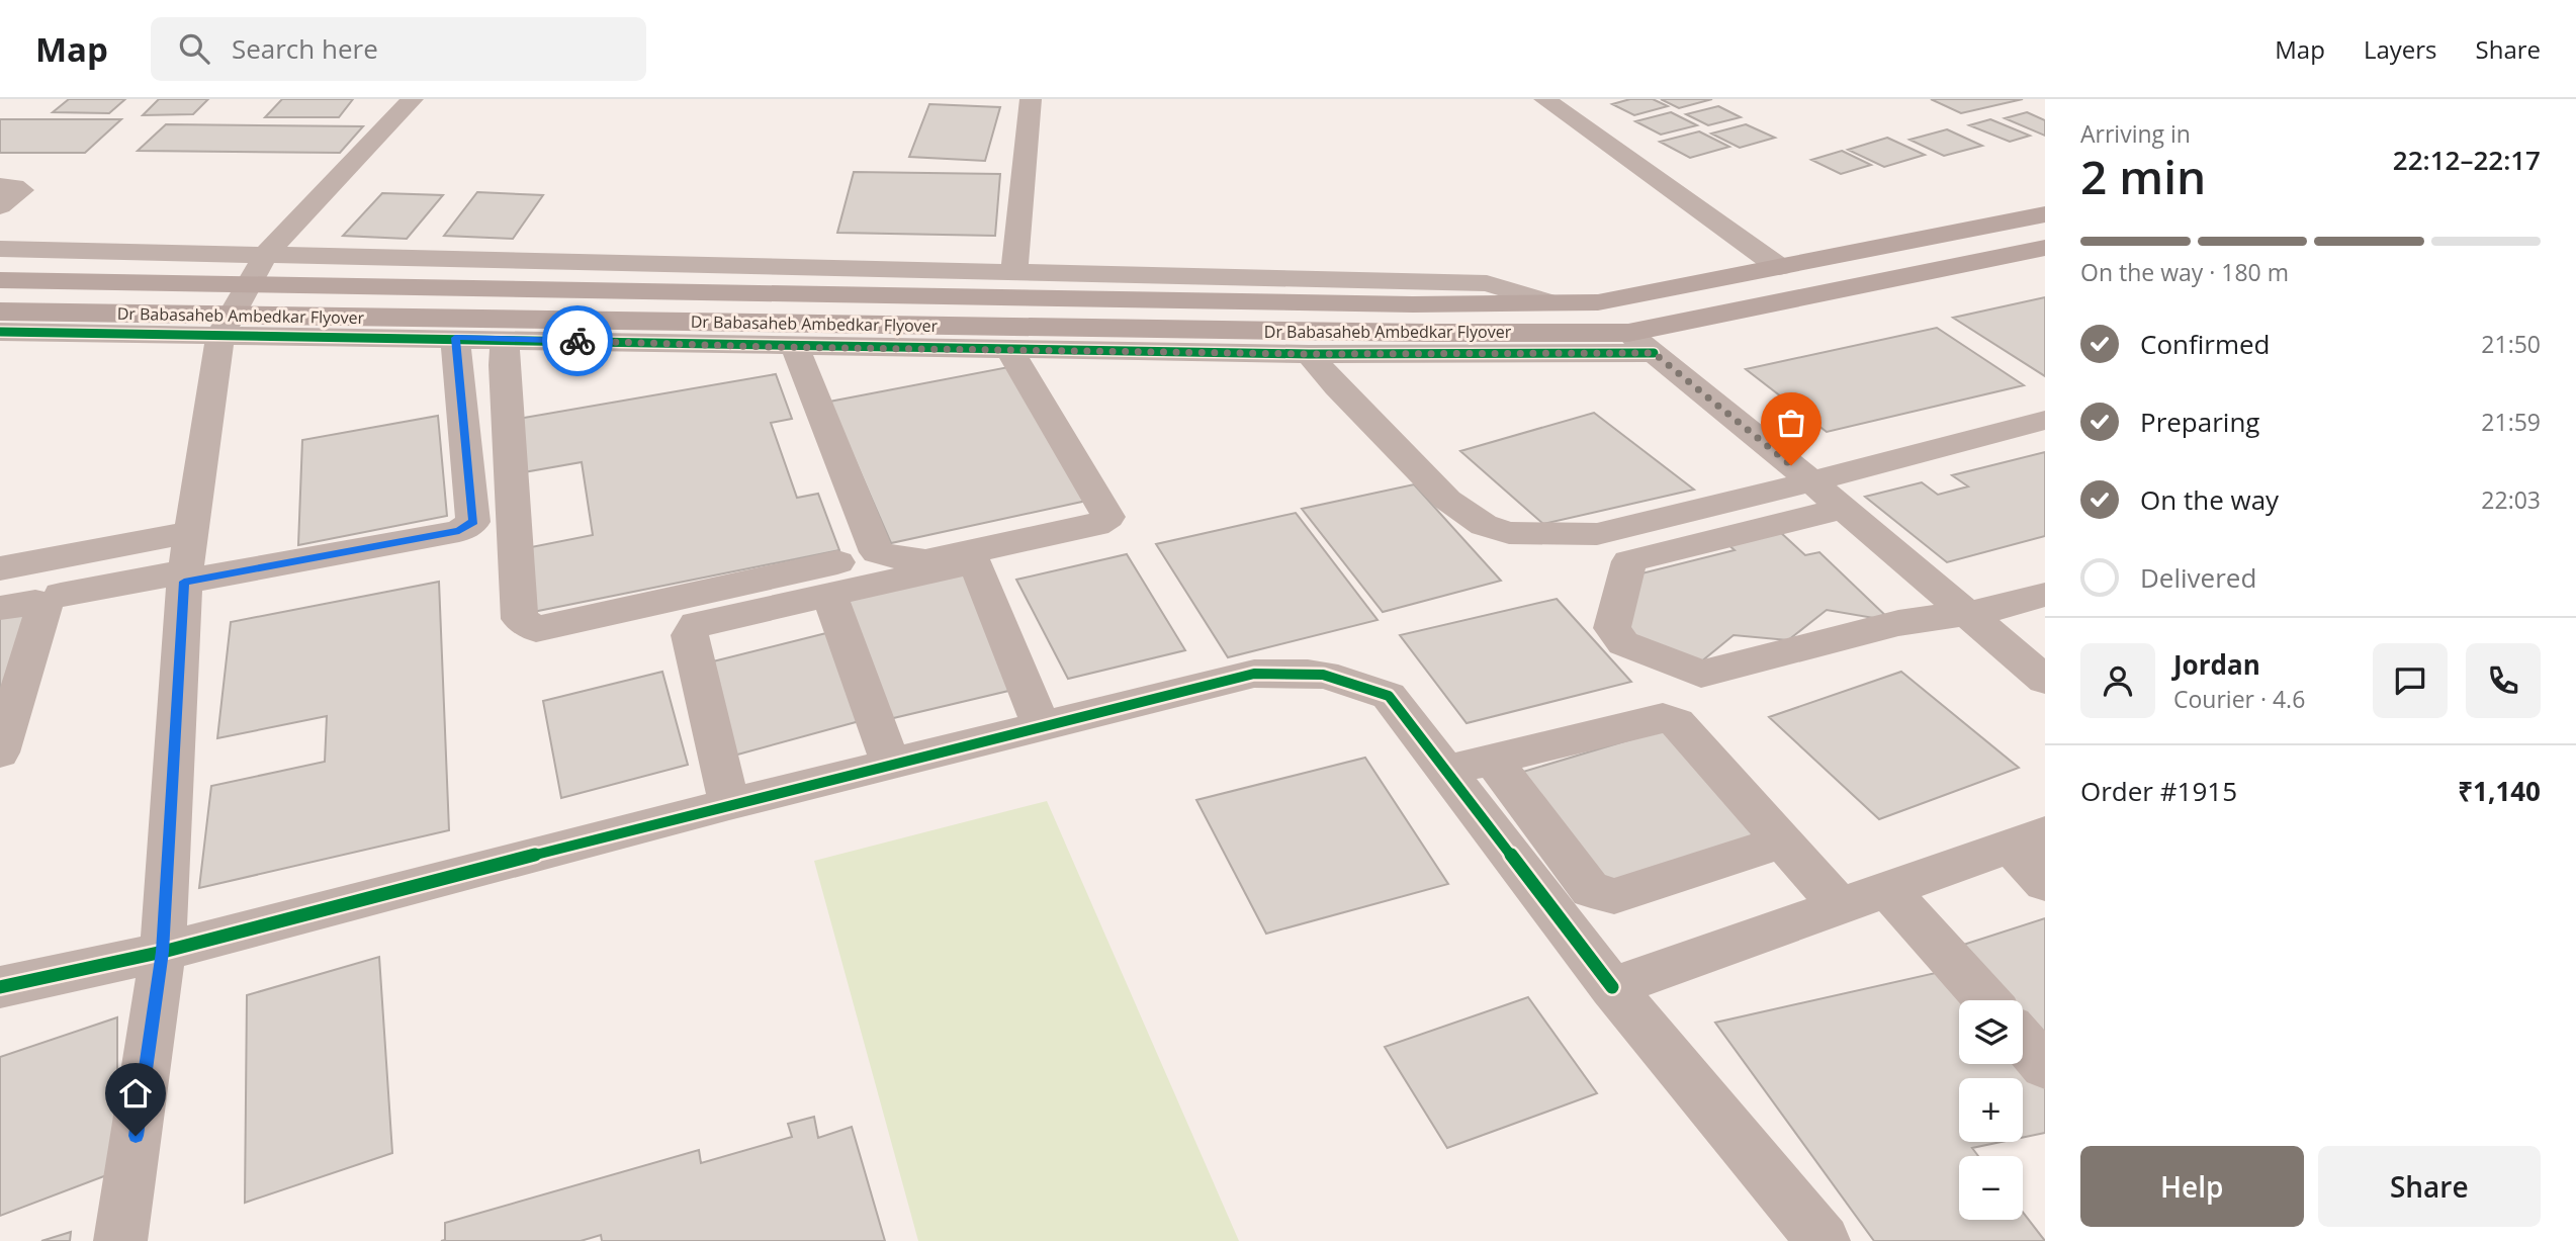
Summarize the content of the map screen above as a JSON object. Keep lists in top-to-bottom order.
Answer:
{
  "streets": {
    "main road": ["Dr Babasaheb Ambedkar Flyover"]
  },
  "page": {
    "header": "Map",
    "search": "Search here",
    "nav": ["Map", "Layers", "Share"],
    "heading": ["2 min", "Arriving in", "22:12–22:17"],
    "panel": [
      "Jordan",
      "Courier · 4.6",
      "Order #1915",
      "₹1,140"
    ],
    "bar": "On the way · 180 m",
    "list": [
      ["Confirmed", "21:50"],
      ["Preparing", "21:59"],
      ["On the way", "22:03"],
      "Delivered"
    ],
    "map_buttons": ["+", "−"],
    "buttons": ["Help", "Share"]
  }
}
